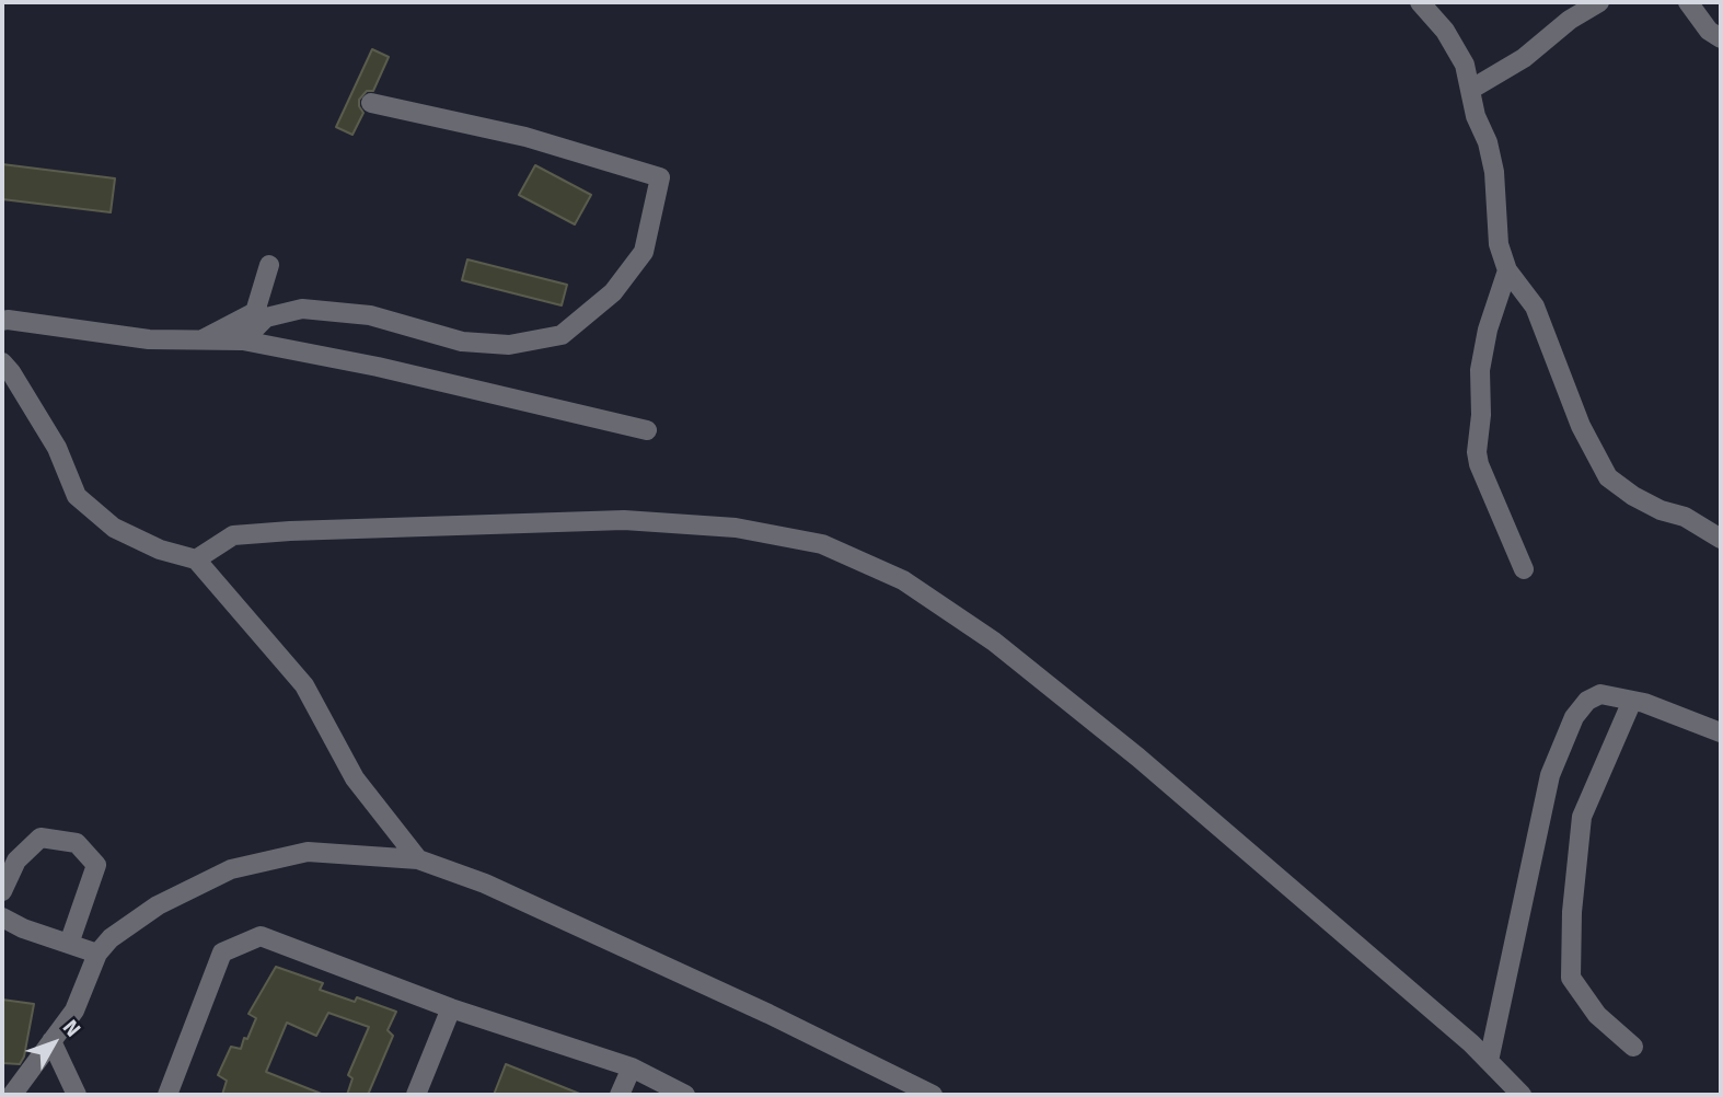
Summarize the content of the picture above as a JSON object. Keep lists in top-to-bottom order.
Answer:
{
  "north": "top right"
}
